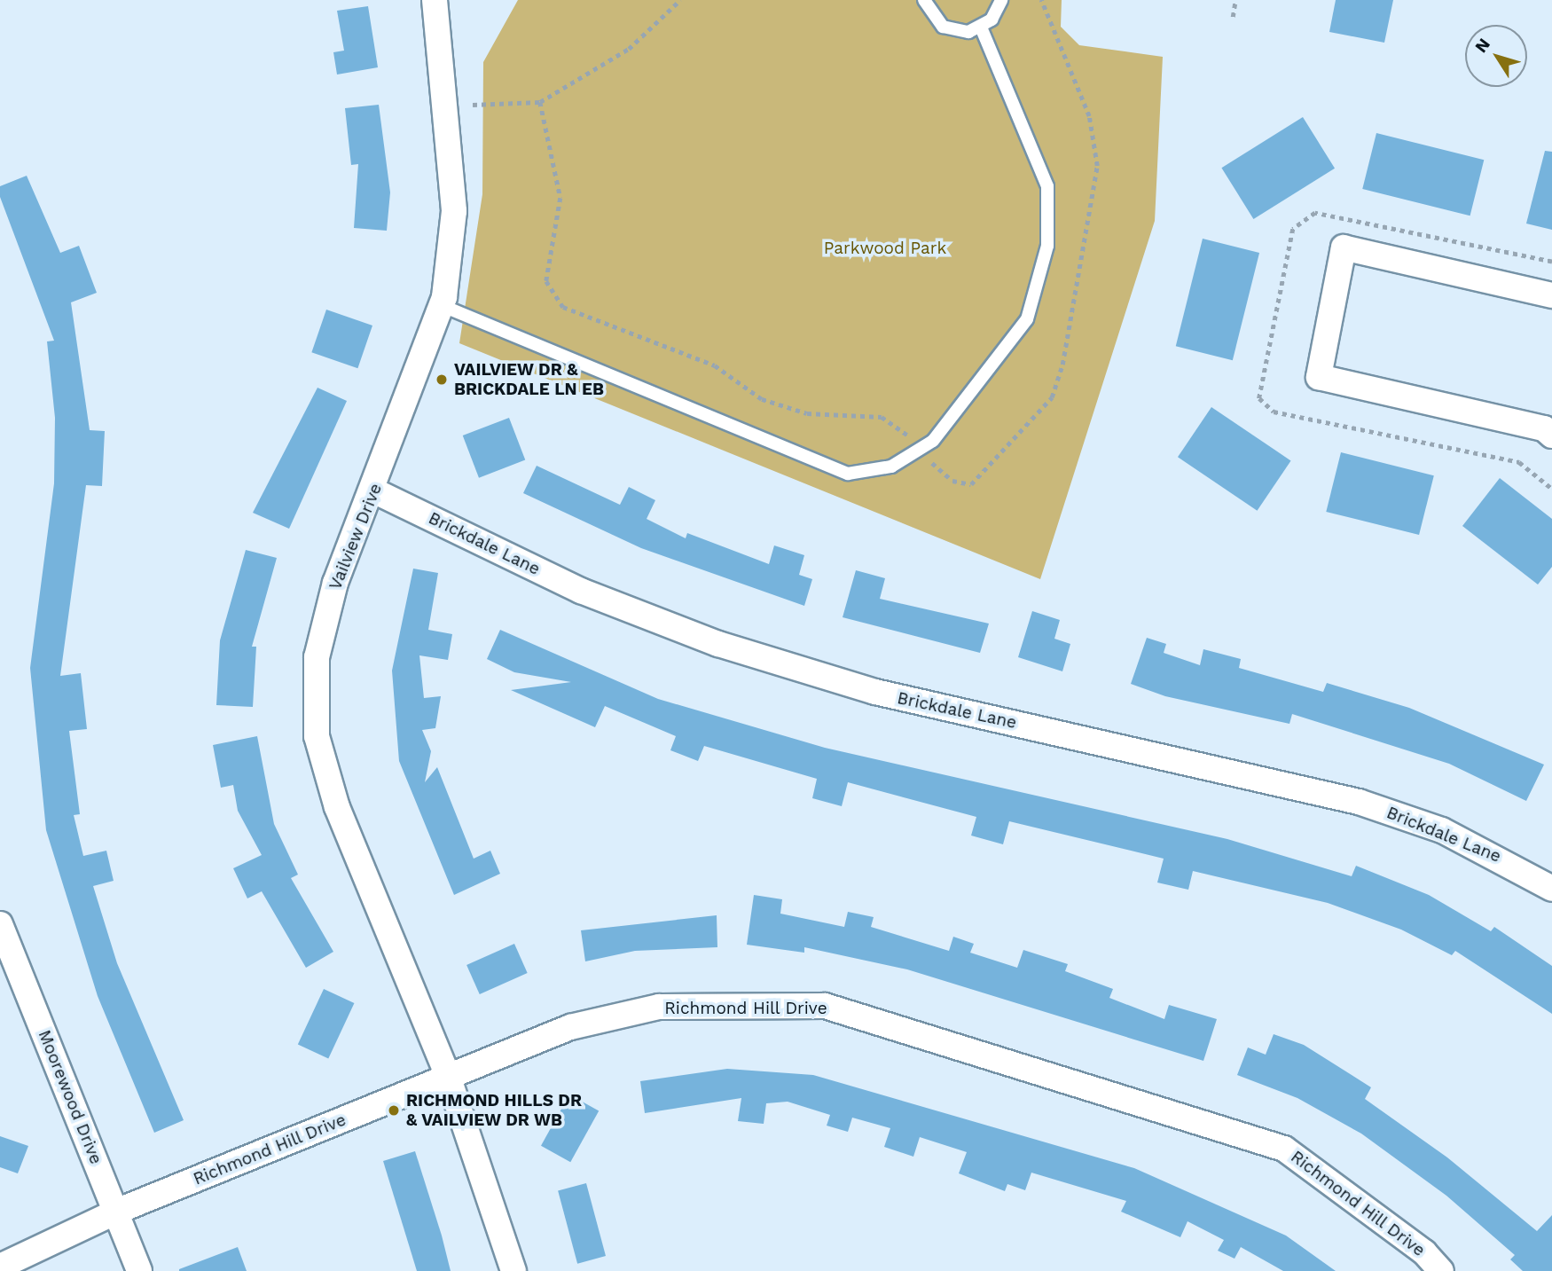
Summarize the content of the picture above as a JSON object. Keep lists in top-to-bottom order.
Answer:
{
  "streets": {
    "street": [
      "Vailview Drive",
      "Brickdale Lane",
      "Richmond Hill Drive",
      "Moorewood Drive"
    ]
  },
  "crossings": [
    ["Vailview Drive", "Brickdale Lane"],
    ["Vailview Drive", "Richmond Hill Drive"],
    ["Richmond Hill Drive", "Moorewood Drive"]
  ],
  "parks": ["Parkwood Park"],
  "places": ["VAILVIEW DR & BRICKDALE LN EB", "RICHMOND HILLS DR & VAILVIEW DR WB"],
  "north": "top left"
}
